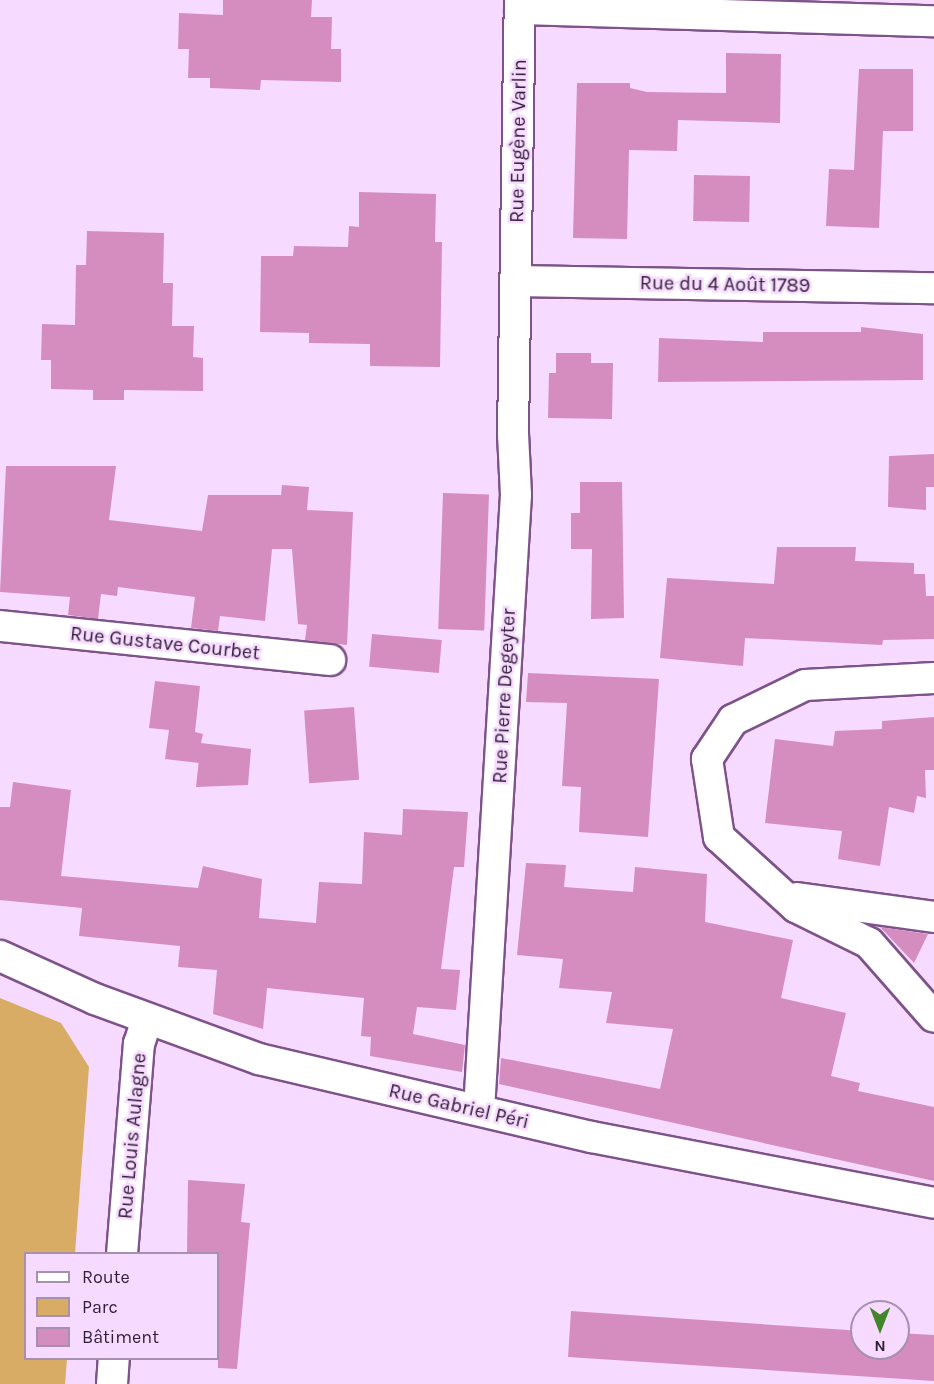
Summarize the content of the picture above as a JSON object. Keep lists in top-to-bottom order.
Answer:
{
  "streets": {
    "street": [
      "Rue Eugène Varlin",
      "Rue du 4 Août 1789",
      "Rue Gustave Courbet",
      "Rue Pierre Degeyter",
      "Rue Gabriel Péri",
      "Rue Louis Aulagne"
    ]
  },
  "crossings": [
    ["Rue Eugène Varlin", "Rue du 4 Août 1789"],
    ["Rue Eugène Varlin", "Rue Pierre Degeyter"],
    ["Rue du 4 Août 1789", "Rue Pierre Degeyter"],
    ["Rue Pierre Degeyter", "Rue Gabriel Péri"],
    ["Rue Gabriel Péri", "Rue Louis Aulagne"]
  ],
  "legend": ["Route", "Parc", "Bâtiment"],
  "north": "bottom"
}
